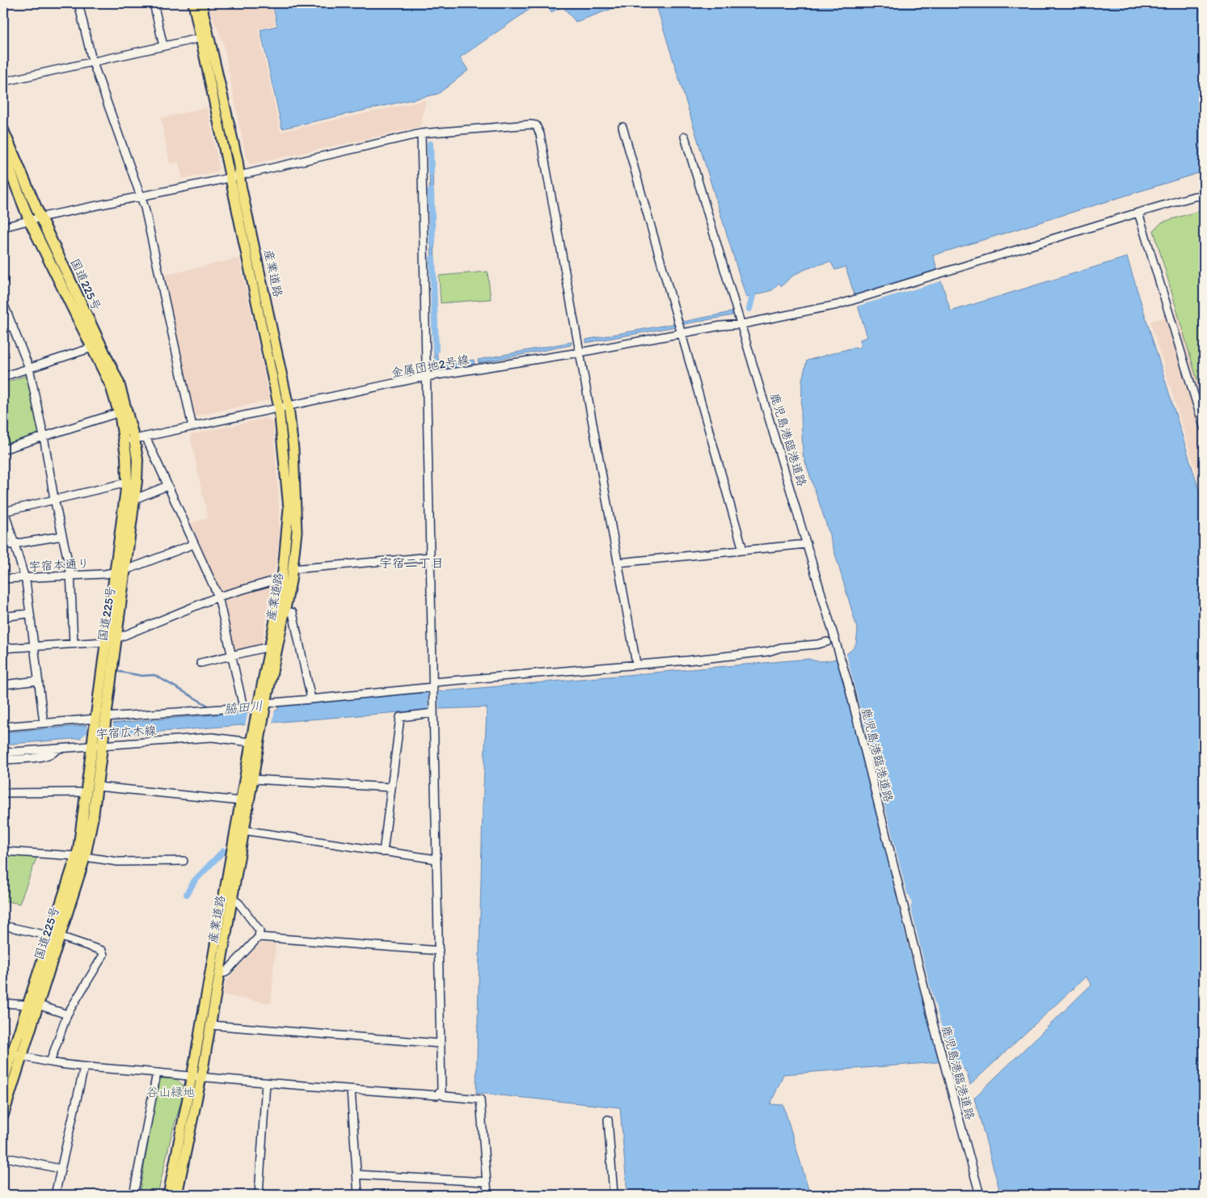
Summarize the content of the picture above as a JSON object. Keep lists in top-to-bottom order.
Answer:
{
  "streets": {
    "highway": ["国道225号"],
    "main road": ["産業道路"],
    "street": [
      "金属団地2号線",
      "鹿児島港臨港道路",
      "宇宿本通り",
      "宇宿広木線"
    ]
  },
  "crossings": [
    ["産業道路", "金属団地2号線"],
    ["産業道路", "宇宿広木線"],
    ["国道225号", "金属団地2号線"],
    ["国道225号", "宇宿本通り"],
    ["国道225号", "宇宿広木線"],
    ["金属団地2号線", "鹿児島港臨港道路"]
  ],
  "districts": ["宇宿二丁目"],
  "water": ["脇田川"],
  "parks": ["谷山緑地"]
}
